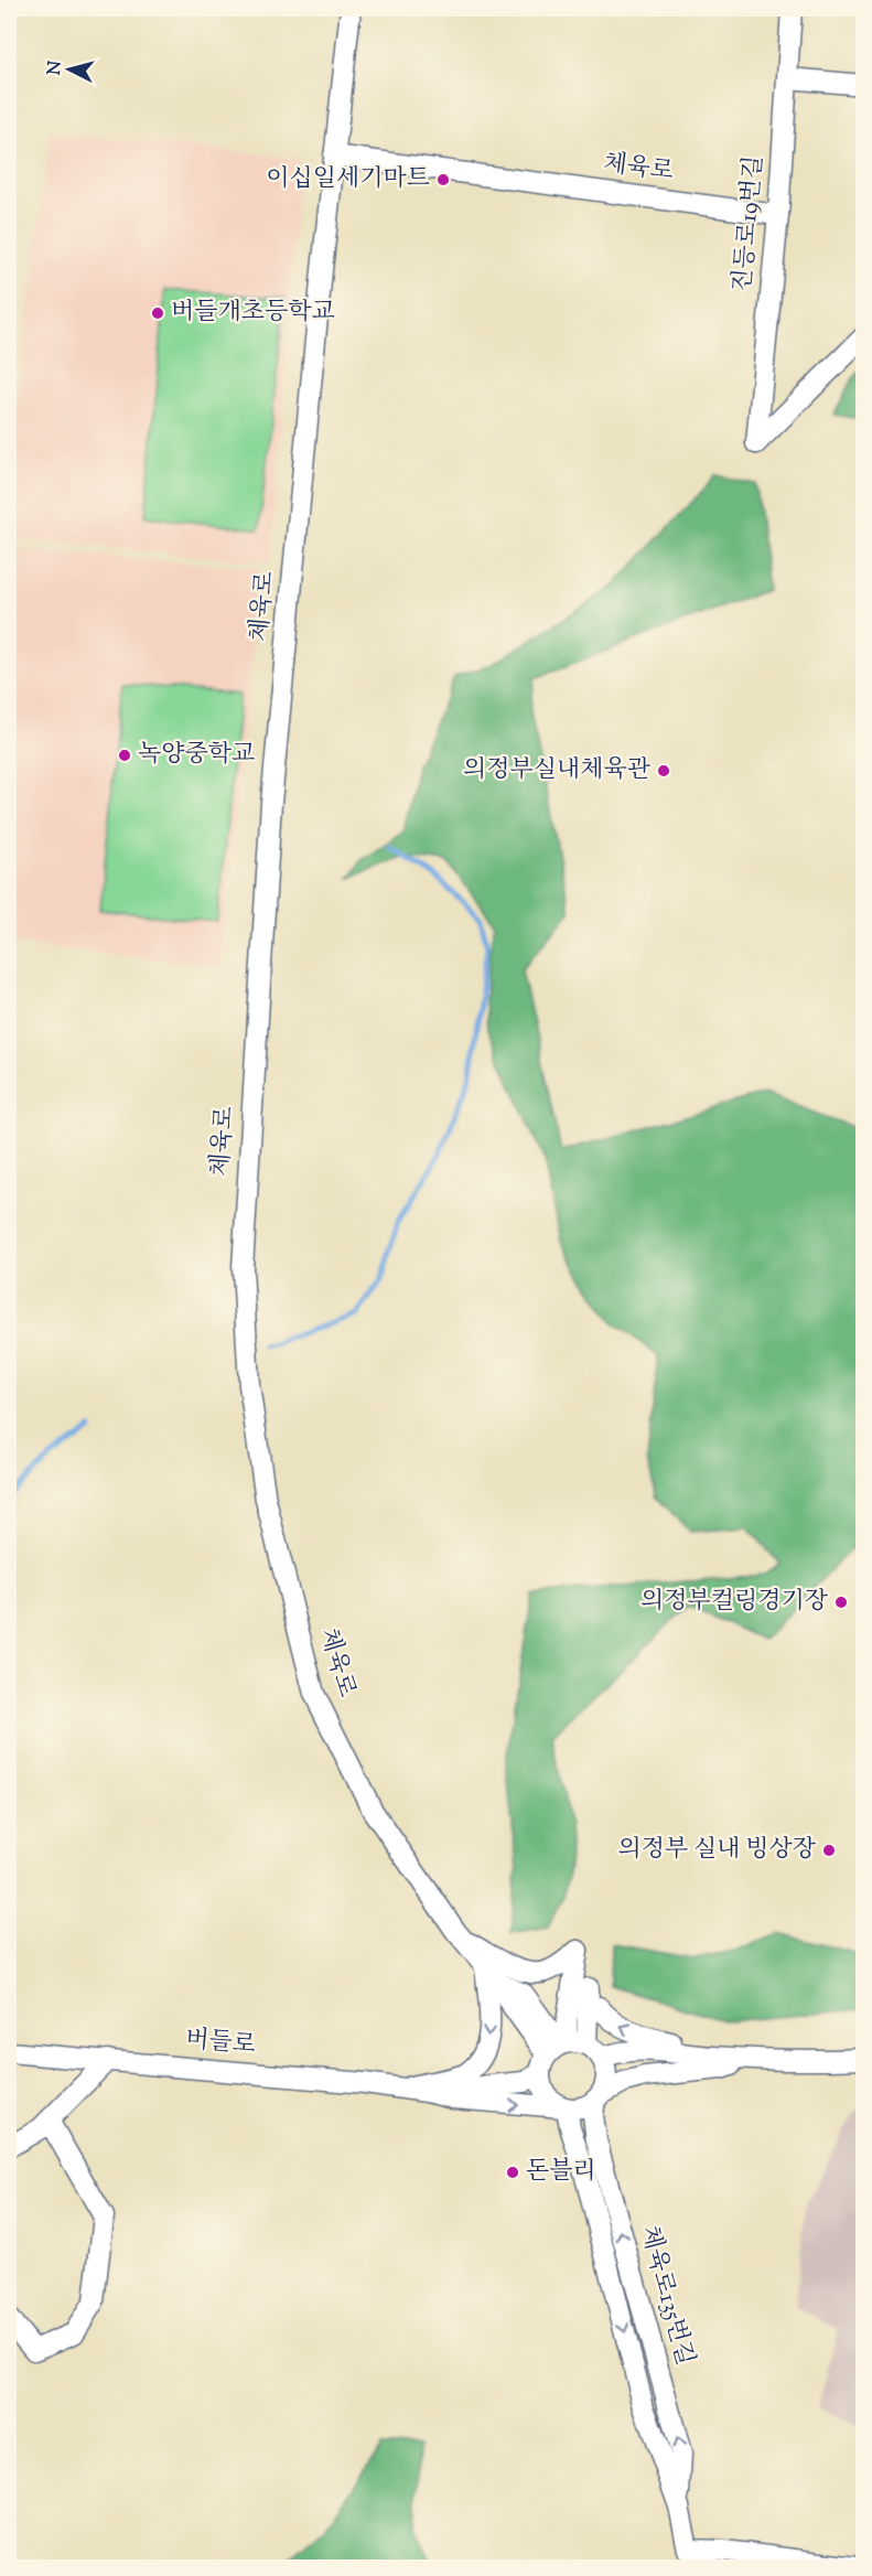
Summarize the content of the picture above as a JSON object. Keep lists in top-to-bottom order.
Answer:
{
  "streets": {
    "street": [
      "체육로",
      "진등로19번길",
      "버들로",
      "체육로135번길"
    ]
  },
  "crossings": [
    ["체육로", "진등로19번길"],
    ["체육로", "체육로135번길"]
  ],
  "places": [
    "이십일세기마트",
    "버들개초등학교",
    "녹양중학교",
    "의정부실내체육관",
    "의정부컬링경기장",
    "의정부 실내 빙상장",
    "돈블리"
  ],
  "north": "left"
}
